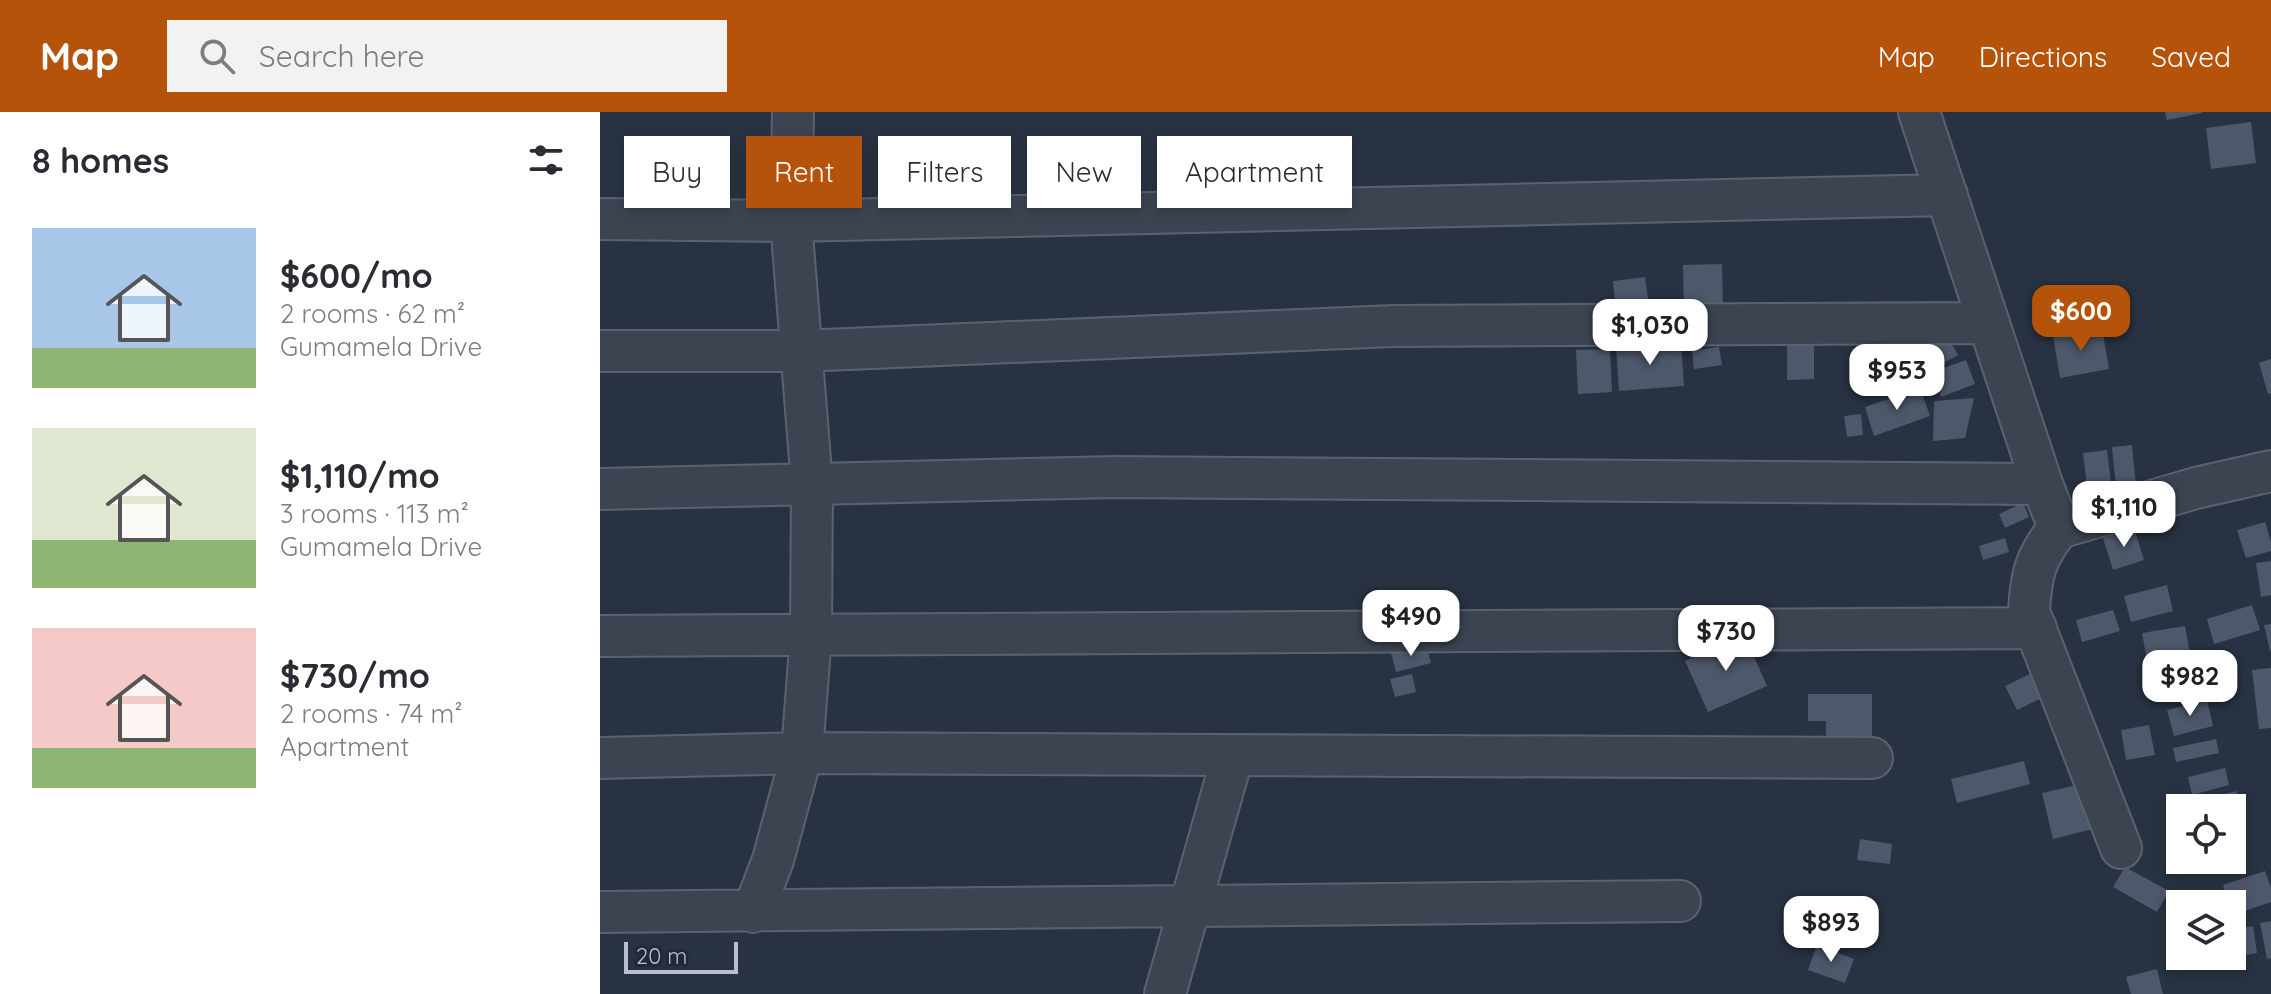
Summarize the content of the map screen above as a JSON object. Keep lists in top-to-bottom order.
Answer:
{
  "scale_bar": "20 m",
  "page": {
    "header": "Map",
    "search": "Search here",
    "nav": ["Map", "Directions", "Saved"],
    "heading": "8 homes",
    "chip": [
      "Buy",
      "Rent",
      "Filters",
      "New",
      "Apartment"
    ],
    "list": [
      {
        "name": "$600/mo",
        "note": "2 rooms · 62 m² · Gumamela Drive"
      },
      {
        "name": "$1,110/mo",
        "note": "3 rooms · 113 m² · Gumamela Drive"
      },
      {
        "name": "$730/mo",
        "note": "2 rooms · 74 m² · Apartment"
      }
    ],
    "price": [
      "$600",
      "$1,030",
      "$953",
      "$1,110",
      "$490",
      "$730",
      "$982",
      "$893"
    ],
    "scale": "20 m"
  }
}
